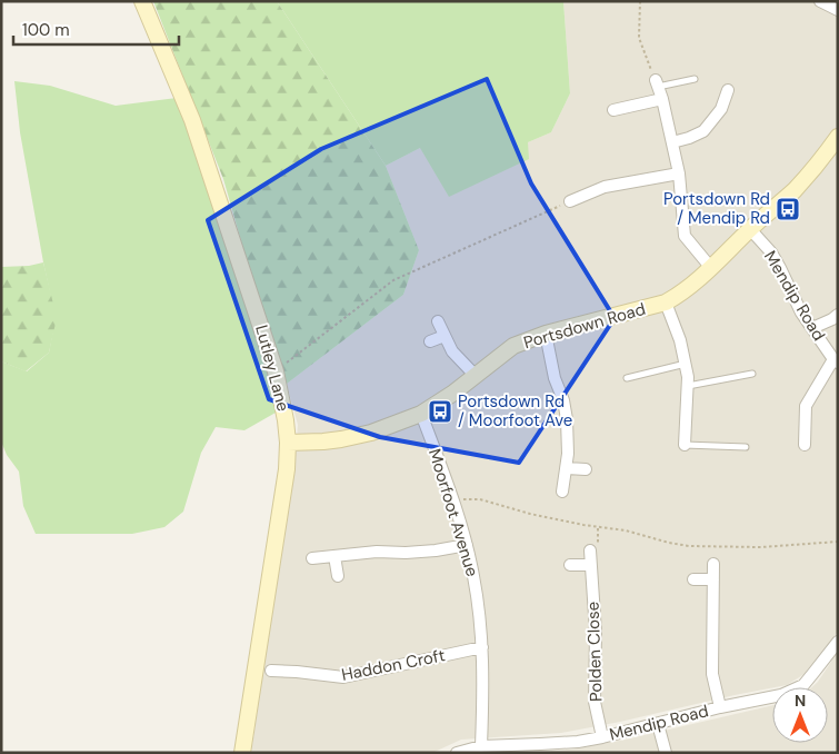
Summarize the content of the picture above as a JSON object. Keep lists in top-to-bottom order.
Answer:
{
  "streets": {
    "street": [
      "Mendip Road",
      "Portsdown Road",
      "Lutley Lane",
      "Moorfoot Avenue",
      "Polden Close",
      "Haddon Croft"
    ]
  },
  "crossings": [
    ["Mendip Road", "Portsdown Road"],
    ["Mendip Road", "Moorfoot Avenue"],
    ["Mendip Road", "Polden Close"],
    ["Portsdown Road", "Lutley Lane"],
    ["Portsdown Road", "Moorfoot Avenue"],
    ["Moorfoot Avenue", "Haddon Croft"]
  ],
  "places": {
    "bus stop": ["Portsdown Rd / Mendip Rd", "Portsdown Rd / Moorfoot Ave"]
  },
  "scale_bar": "100 m",
  "north": "top"
}
